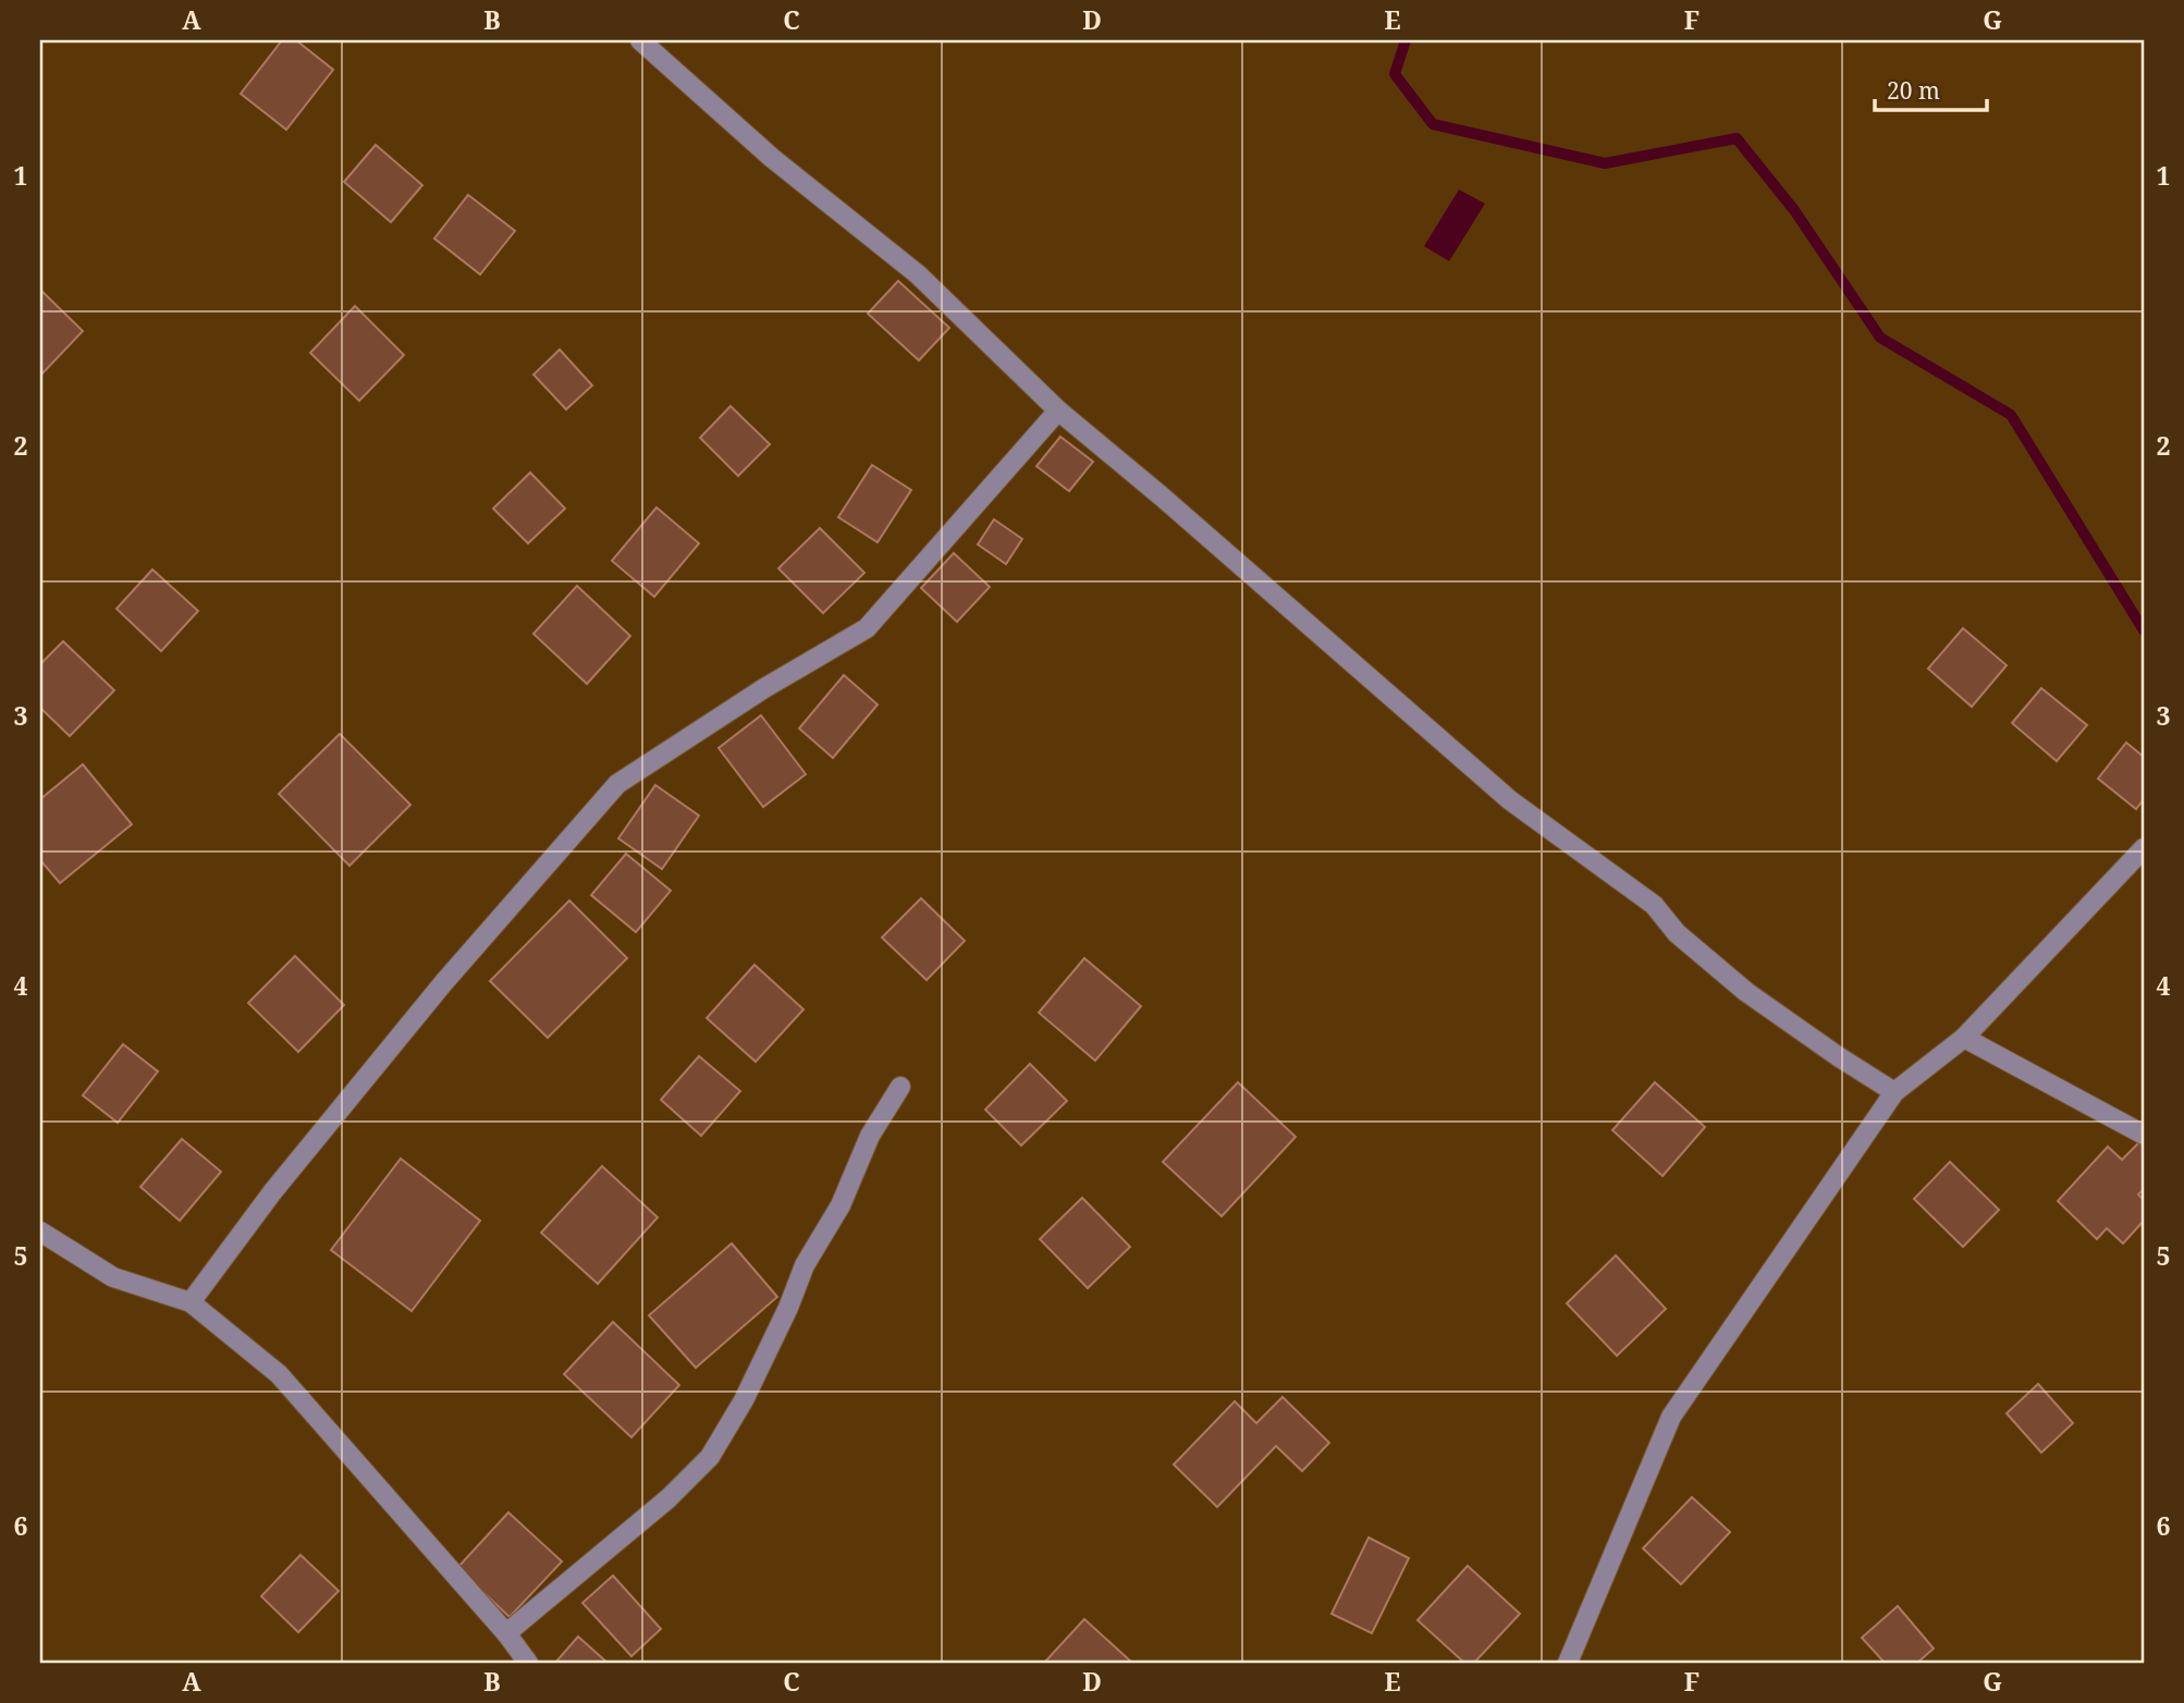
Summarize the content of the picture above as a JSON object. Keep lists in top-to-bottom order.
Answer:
{
  "scale_bar": "20 m",
  "grid": {
    "columns": [
      "A",
      "B",
      "C",
      "D",
      "E",
      "F",
      "G"
    ],
    "rows": [
      "1",
      "2",
      "3",
      "4",
      "5",
      "6"
    ]
  }
}
